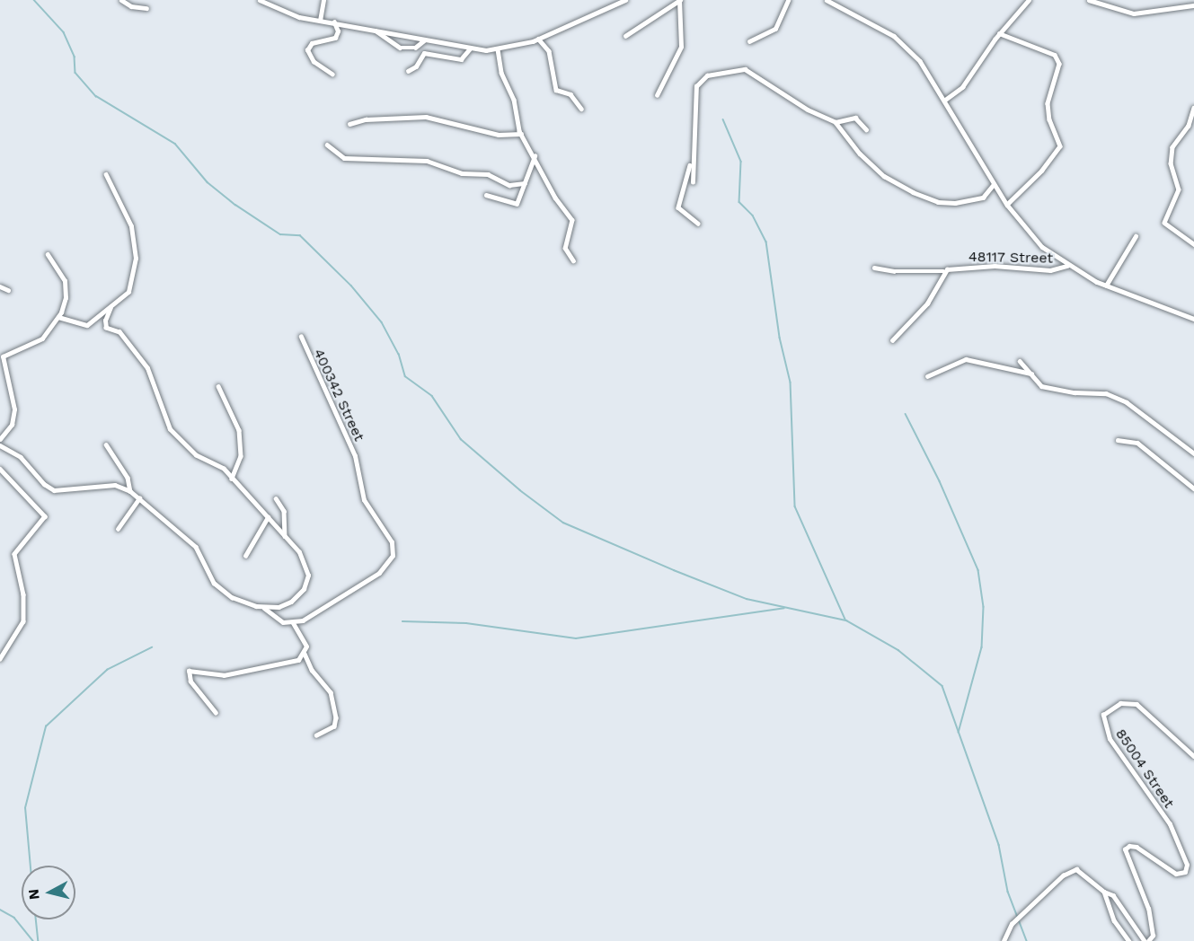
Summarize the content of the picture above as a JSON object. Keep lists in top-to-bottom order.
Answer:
{
  "streets": {
    "street": ["48117 Street", "400342 Street", "85004 Street"]
  },
  "north": "left"
}
